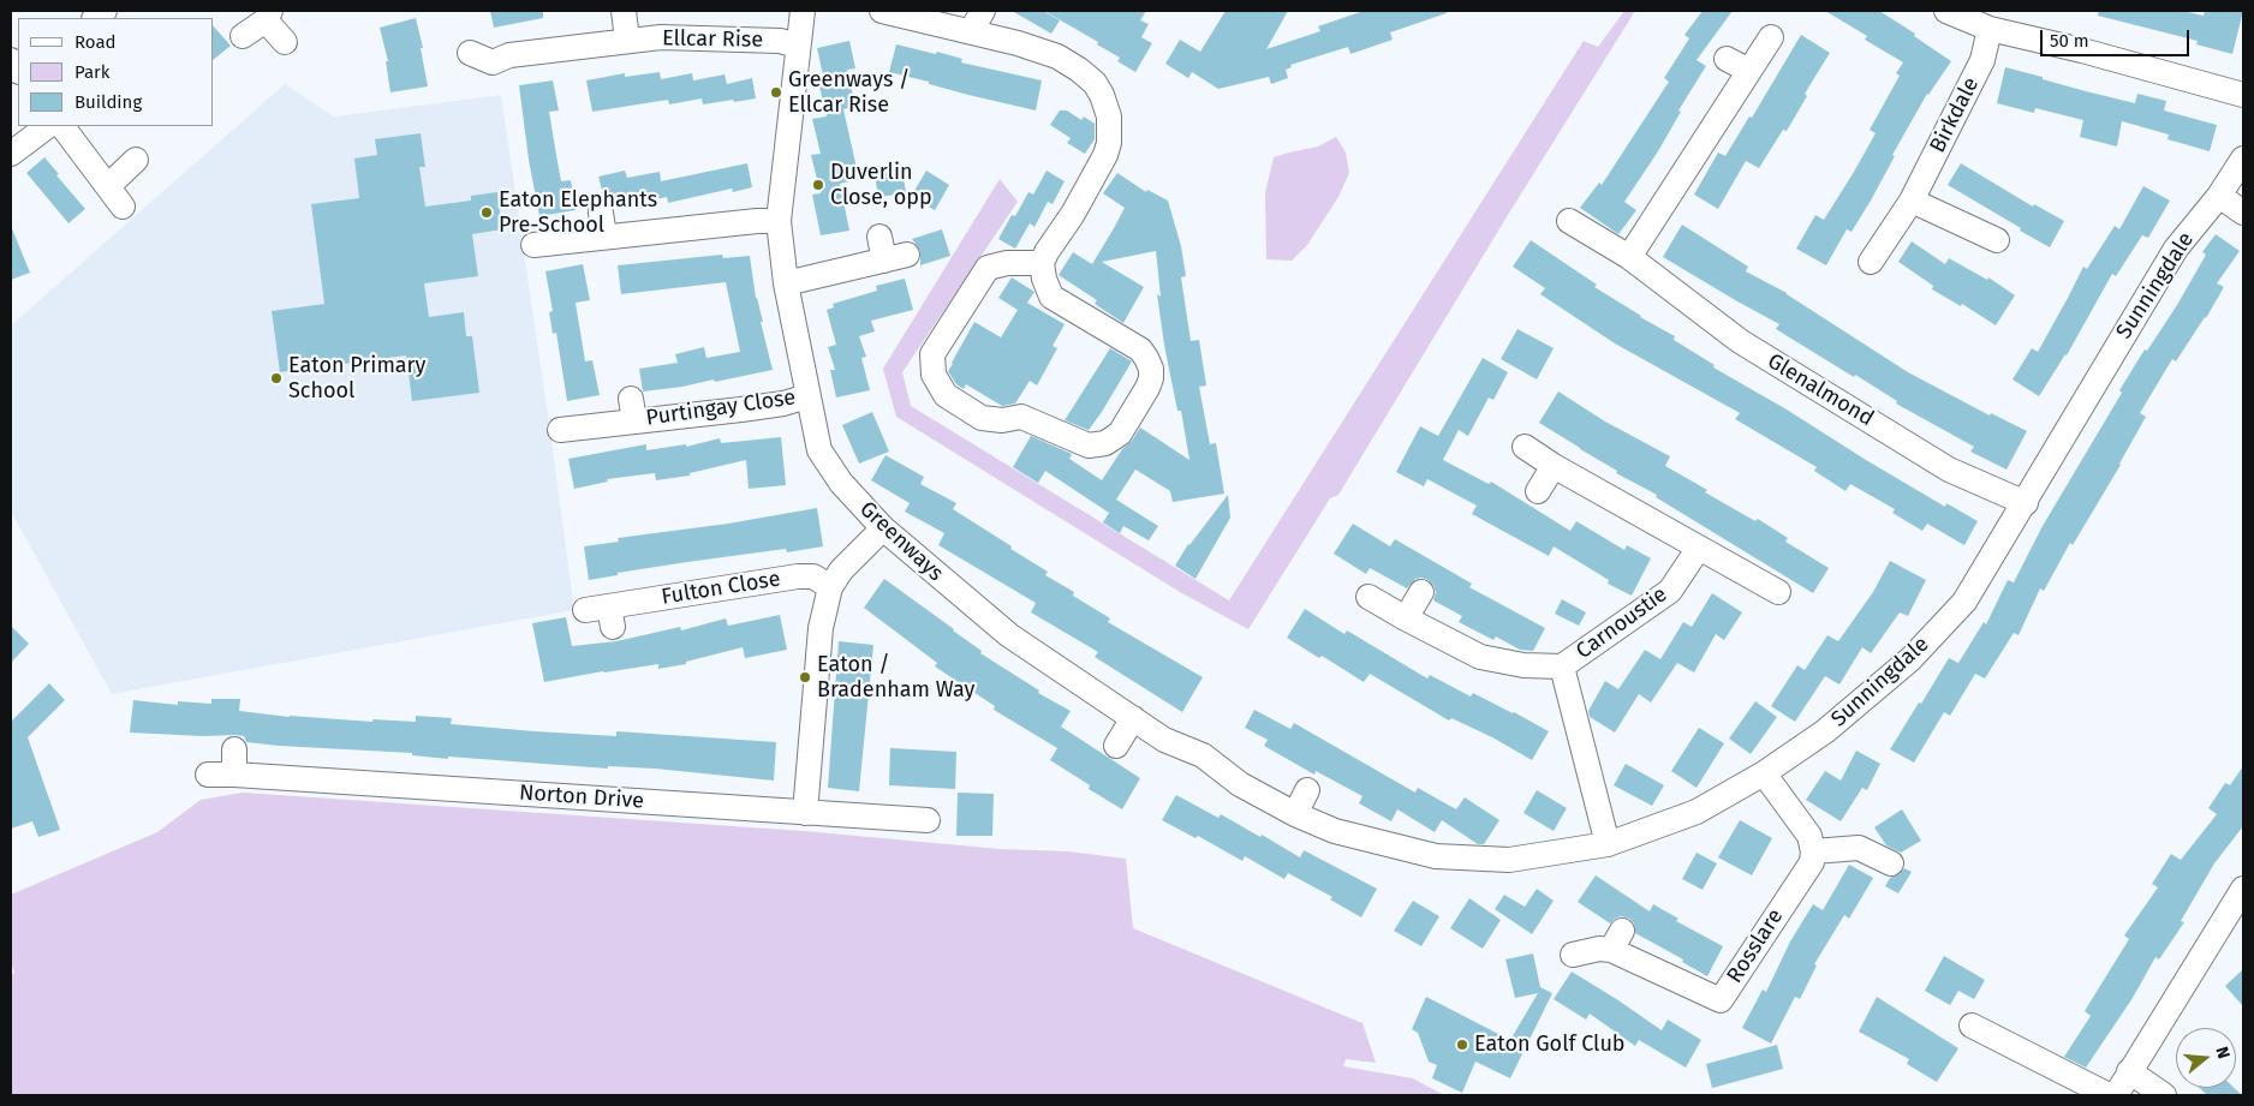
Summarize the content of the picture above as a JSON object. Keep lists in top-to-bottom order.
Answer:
{
  "streets": {
    "street": [
      "Ellcar Rise",
      "Birkdale",
      "Sunningdale",
      "Glenalmond",
      "Purtingay Close",
      "Greenways",
      "Fulton Close",
      "Carnoustie",
      "Norton Drive",
      "Rosslare"
    ]
  },
  "crossings": [
    ["Ellcar Rise", "Greenways"],
    ["Sunningdale", "Glenalmond"],
    ["Sunningdale", "Greenways"],
    ["Sunningdale", "Carnoustie"],
    ["Purtingay Close", "Greenways"]
  ],
  "places": [
    "Greenways / Ellcar Rise",
    "Duverlin Close, opp",
    "Eaton Elephants Pre-School",
    "Eaton Primary School",
    "Eaton / Bradenham Way",
    "Eaton Golf Club"
  ],
  "legend": ["Road", "Park", "Building"],
  "scale_bar": "50 m",
  "north": "right"
}
